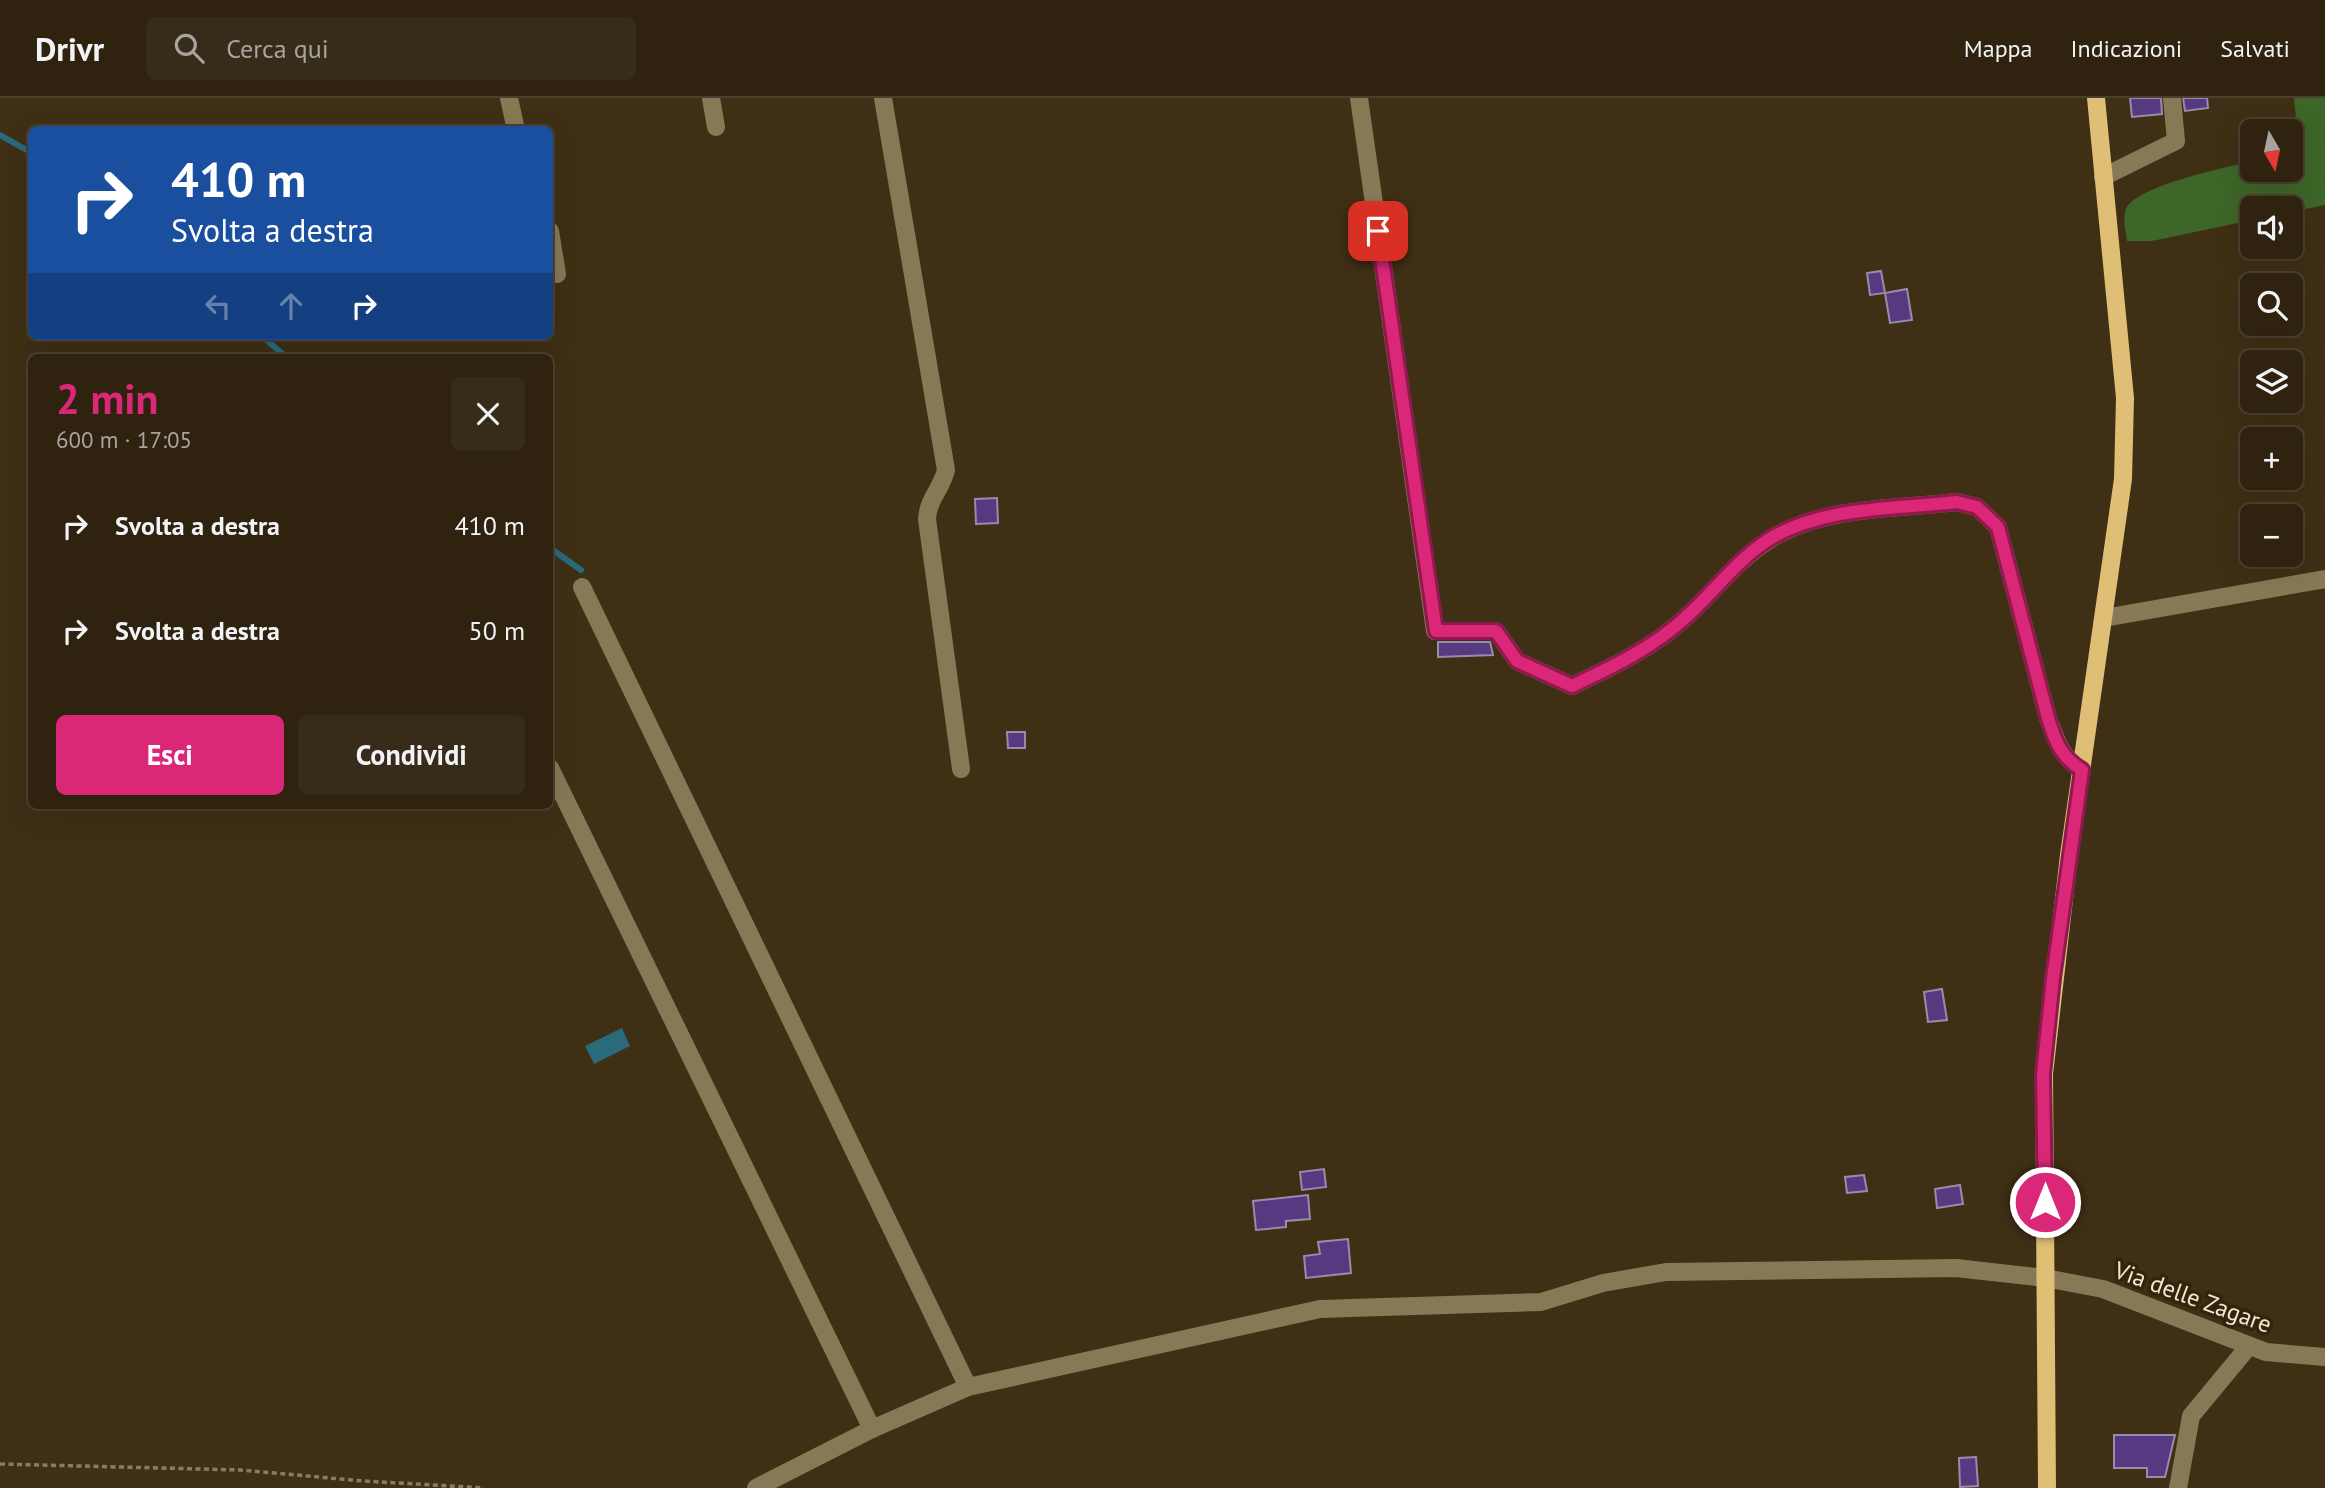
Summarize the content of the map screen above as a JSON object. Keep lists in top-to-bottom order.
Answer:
{
  "streets": {
    "street": ["Via delle Zagare"]
  },
  "north": "bottom",
  "page": {
    "header": "Drivr",
    "search": "Cerca qui",
    "nav": ["Mappa", "Indicazioni", "Salvati"],
    "map_buttons": ["+", "−"],
    "turn": ["410 m", "Svolta a destra"],
    "heading": ["2 min", "600 m · 17:05"],
    "list": [
      {
        "name": "Svolta a destra",
        "value": "410 m"
      },
      {
        "name": "Svolta a destra",
        "value": "50 m"
      }
    ],
    "buttons": ["Esci", "Condividi"]
  }
}
